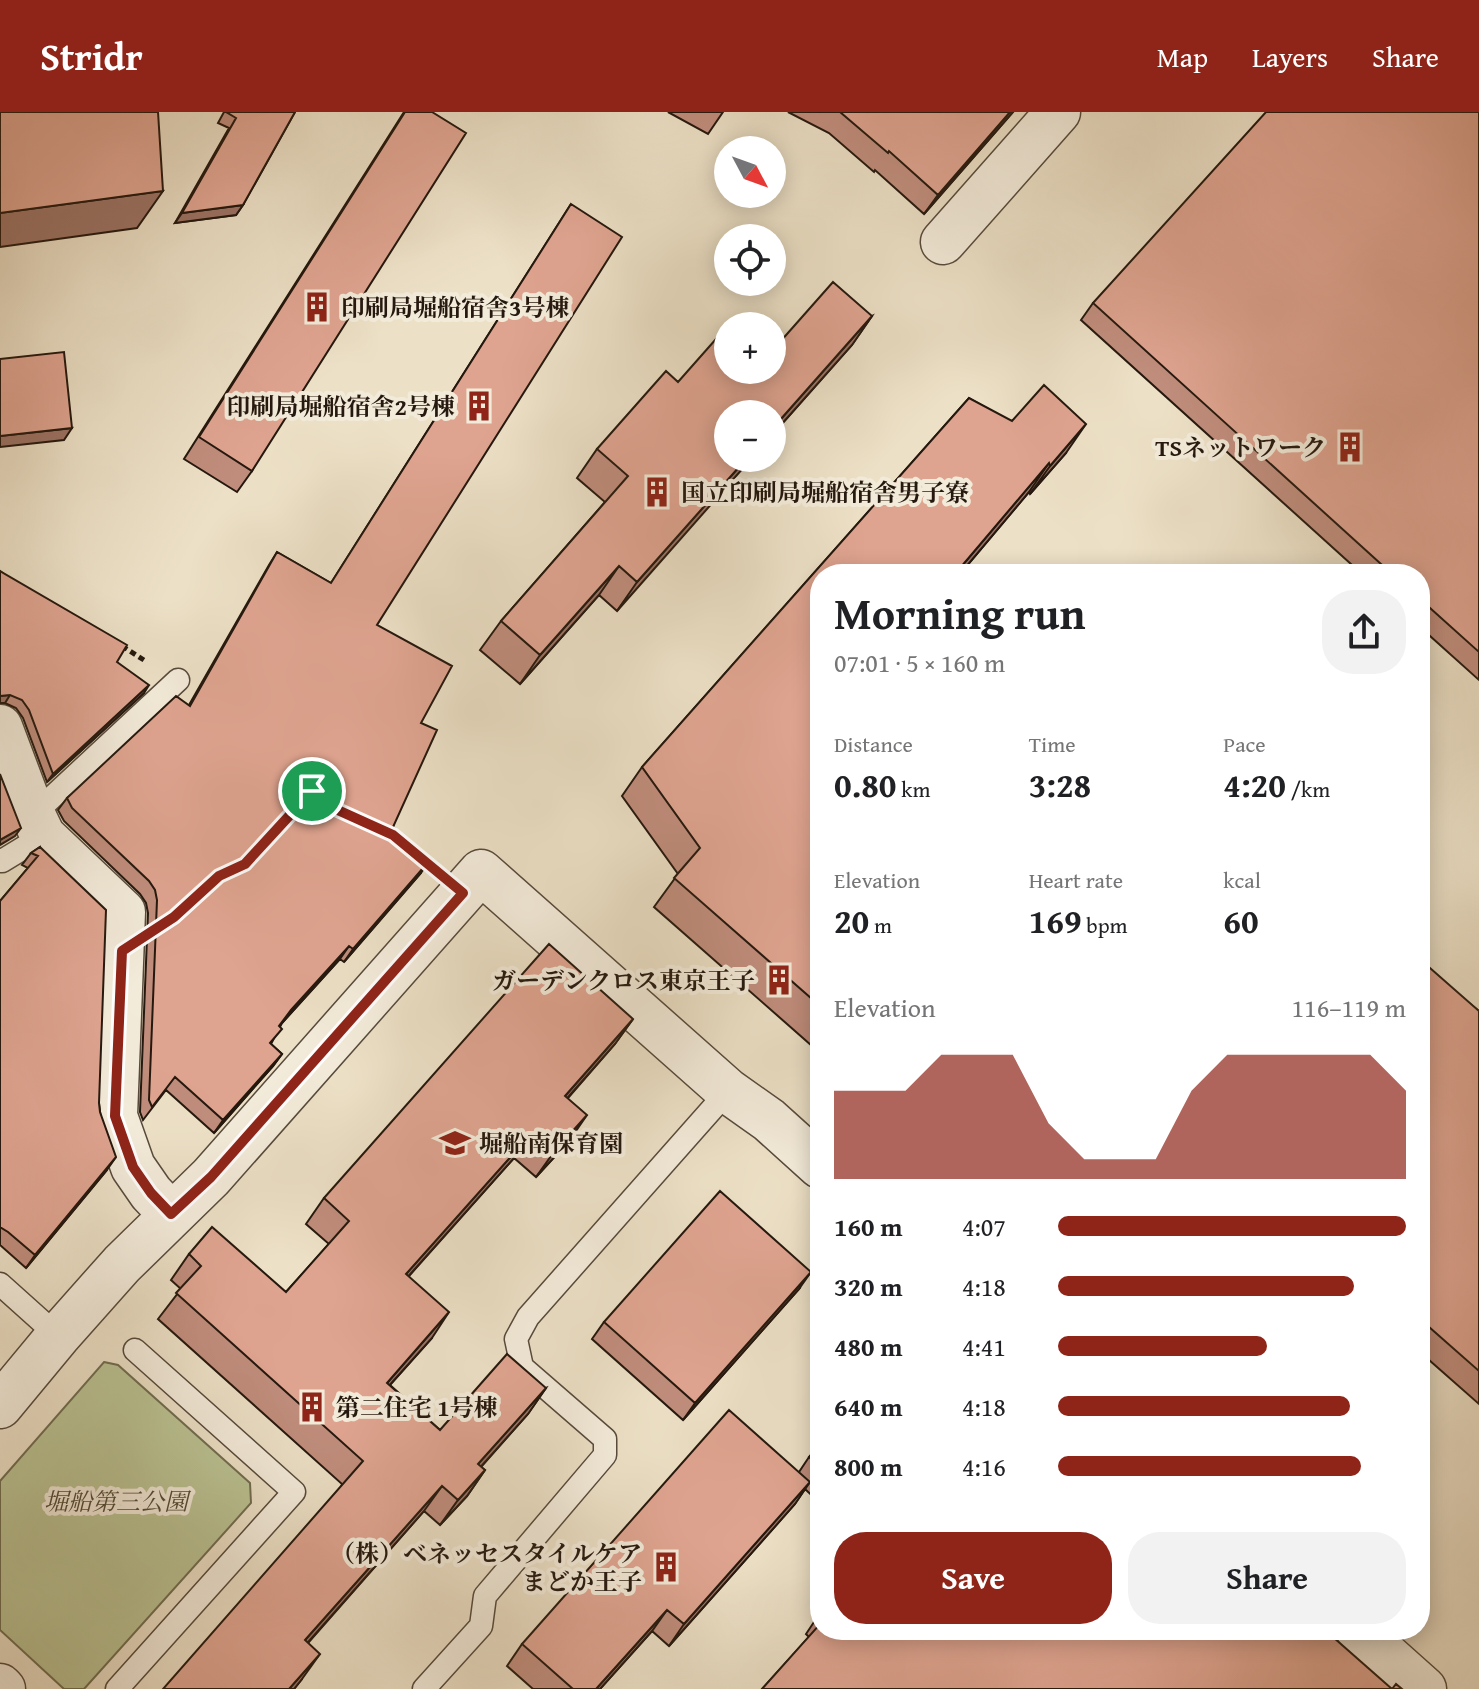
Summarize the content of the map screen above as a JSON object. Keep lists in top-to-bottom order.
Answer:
{
  "parks": ["堀船第三公園"],
  "places": {
    "building": [
      "印刷局堀船宿舎3号棟",
      "印刷局堀船宿舎2号棟",
      "TSネットワーク",
      "国立印刷局堀船宿舎男子寮",
      "ガーデンクロス東京王子",
      "第二住宅 1号棟",
      "（株）ベネッセスタイルケア まどか王子"
    ],
    "school or university": ["堀船南保育園"]
  },
  "north": "bottom right",
  "page": {
    "header": "Stridr",
    "nav": ["Map", "Layers", "Share"],
    "map_buttons": ["+", "−"],
    "heading": ["Morning run", "07:01 · 5 × 160 m"],
    "stats": [
      ["Distance", "0.80 km"],
      ["Time", "3:28"],
      ["Pace", "4:20 /km"],
      ["Elevation", "20 m"],
      ["Heart rate", "169 bpm"],
      ["kcal", "60"]
    ],
    "chart": ["Elevation", "116–119 m"],
    "list": [
      {
        "name": "160 m",
        "note": "4:07"
      },
      {
        "name": "320 m",
        "note": "4:18"
      },
      {
        "name": "480 m",
        "note": "4:41"
      },
      {
        "name": "640 m",
        "note": "4:18"
      },
      {
        "name": "800 m",
        "note": "4:16"
      }
    ],
    "buttons": ["Save", "Share"]
  }
}
